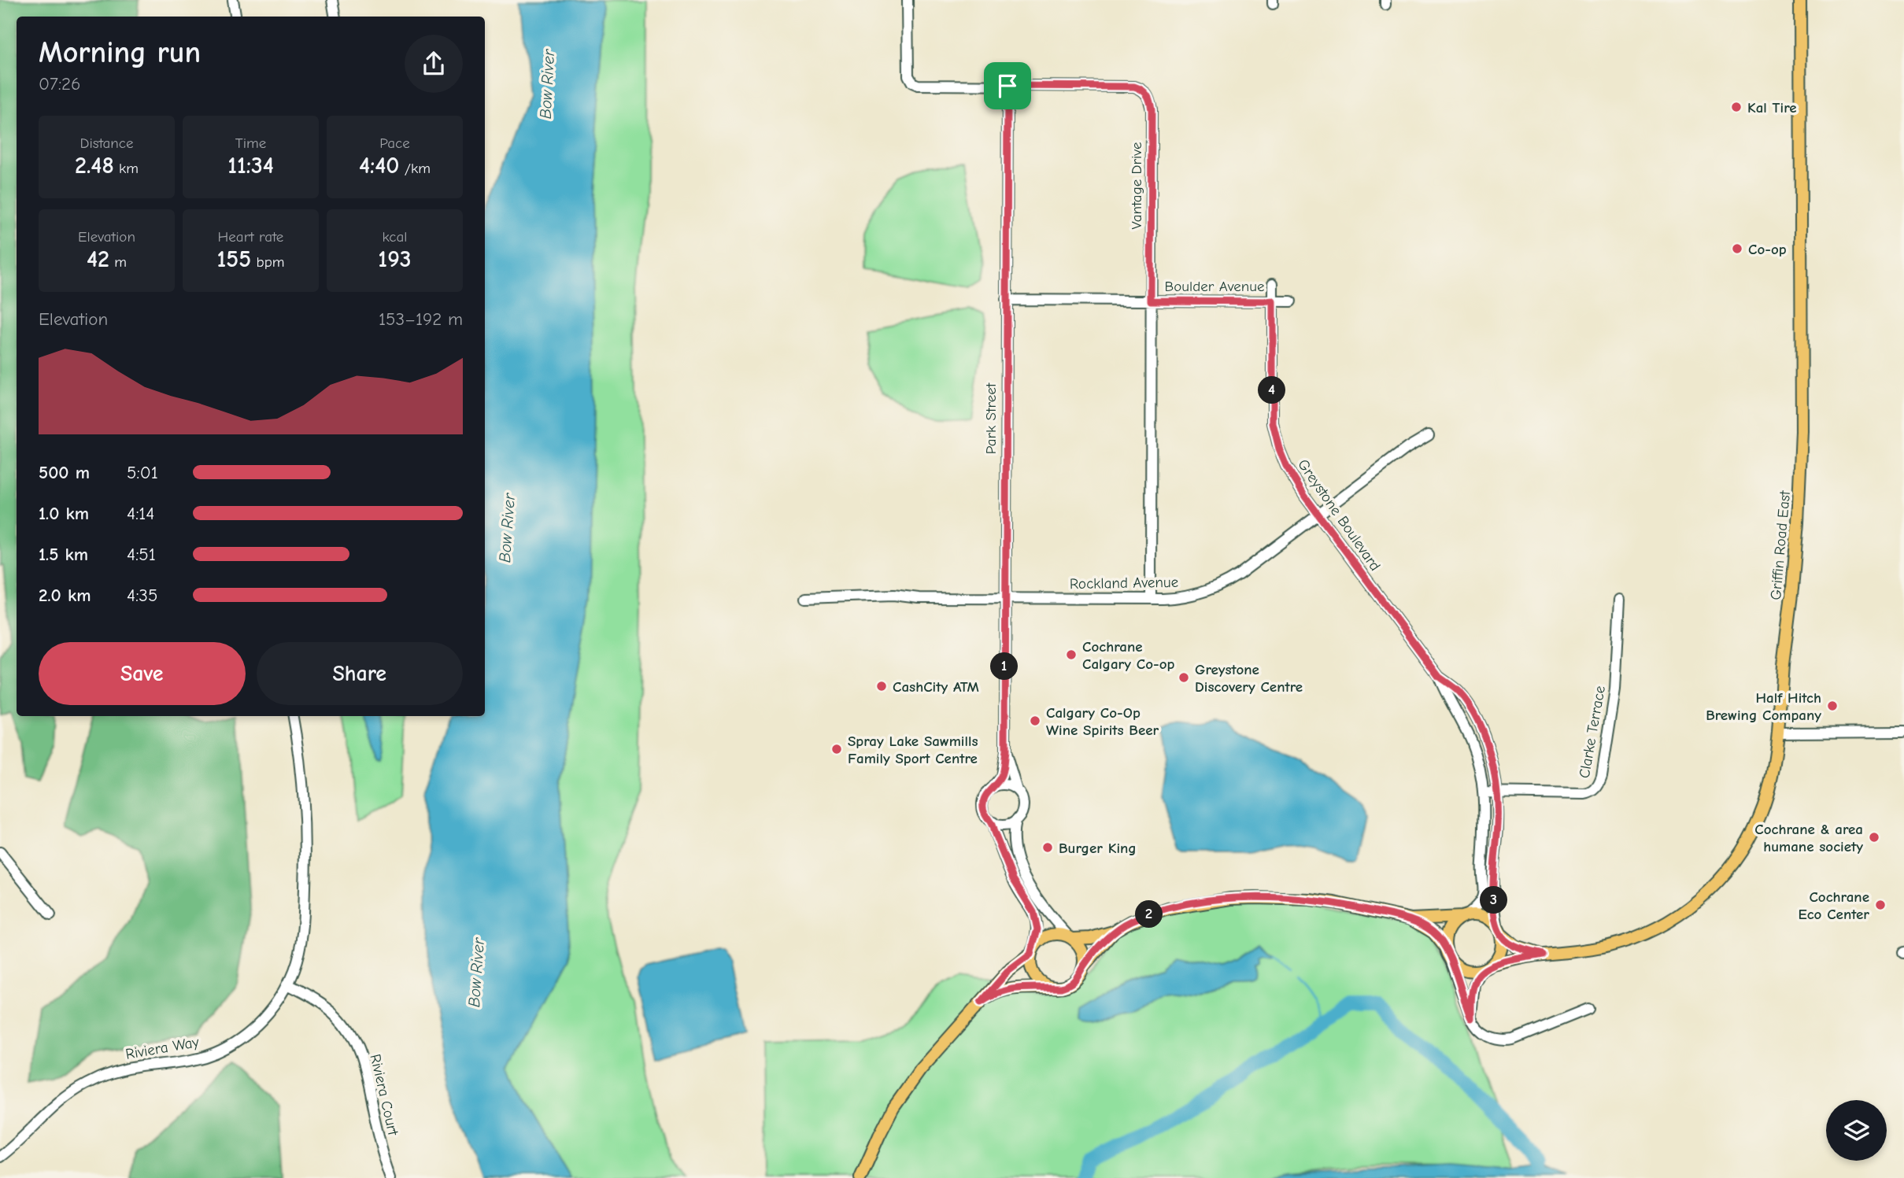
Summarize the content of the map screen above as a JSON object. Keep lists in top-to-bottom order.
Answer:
{
  "streets": {
    "main road": ["Griffin Road East"],
    "street": [
      "Vantage Drive",
      "Boulder Avenue",
      "Park Street",
      "Greystone Boulevard",
      "Rockland Avenue",
      "Clarke Terrace",
      "Riviera Way",
      "Riviera Court"
    ]
  },
  "crossings": [
    ["Vantage Drive", "Boulder Avenue"],
    ["Vantage Drive", "Park Street"],
    ["Vantage Drive", "Rockland Avenue"],
    ["Boulder Avenue", "Park Street"],
    ["Boulder Avenue", "Greystone Boulevard"],
    ["Park Street", "Rockland Avenue"],
    ["Greystone Boulevard", "Griffin Road East"],
    ["Greystone Boulevard", "Rockland Avenue"],
    ["Greystone Boulevard", "Clarke Terrace"],
    ["Riviera Way", "Riviera Court"]
  ],
  "water": ["Bow River"],
  "places": [
    "Kal Tire",
    "Co-op",
    "Cochrane Calgary Co-op",
    "Greystone Discovery Centre",
    "CashCity ATM",
    "Half Hitch Brewing Company",
    "Calgary Co-Op Wine Spirits Beer",
    "Spray Lake Sawmills Family Sport Centre",
    "Cochrane & area humane society",
    "Burger King",
    "Cochrane Eco Center"
  ],
  "page": {
    "heading": ["Morning run", "07:26"],
    "stats": [
      ["Distance", "2.48 km"],
      ["Time", "11:34"],
      ["Pace", "4:40 /km"],
      ["Elevation", "42 m"],
      ["Heart rate", "155 bpm"],
      ["kcal", "193"]
    ],
    "chart": ["Elevation", "153–192 m"],
    "pins": [
      "4",
      "1",
      "3",
      "2"
    ],
    "list": [
      {
        "name": "500 m",
        "note": "5:01"
      },
      {
        "name": "1.0 km",
        "note": "4:14"
      },
      {
        "name": "1.5 km",
        "note": "4:51"
      },
      {
        "name": "2.0 km",
        "note": "4:35"
      }
    ],
    "buttons": ["Save", "Share"]
  }
}
